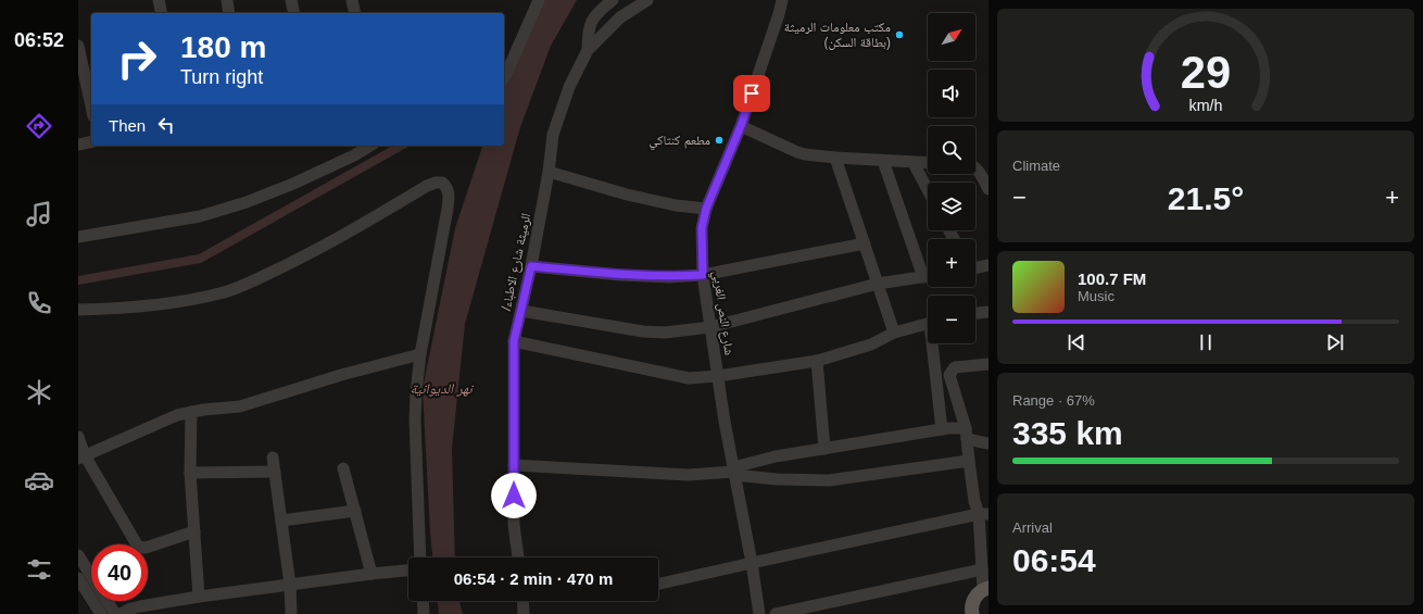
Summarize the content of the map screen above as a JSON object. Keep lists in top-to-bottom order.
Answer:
{
  "streets": {
    "street": ["/الرميثة شارع الاطباء", "شارع النص الغربي"]
  },
  "water": ["نهر الديوانية"],
  "places": ["مكتب معلومات الرميثة (بطاقة السكن)", "مطعم كنتاكي"],
  "north": "top right",
  "page": {
    "tabs": "06:52",
    "map_buttons": ["+", "−"],
    "turn": ["180 m", "Turn right"],
    "then": "Then",
    "tile": [
      "Climate",
      ["Range · 67%", "335 km"],
      ["Arrival", "06:54"]
    ],
    "heat": ["−", "21.5°", "+"],
    "song": ["100.7 FM", "Music"],
    "limit": "40",
    "trip": "06:54 · 2 min · 470 m",
    "gauge": ["29", "km/h"]
  }
}
